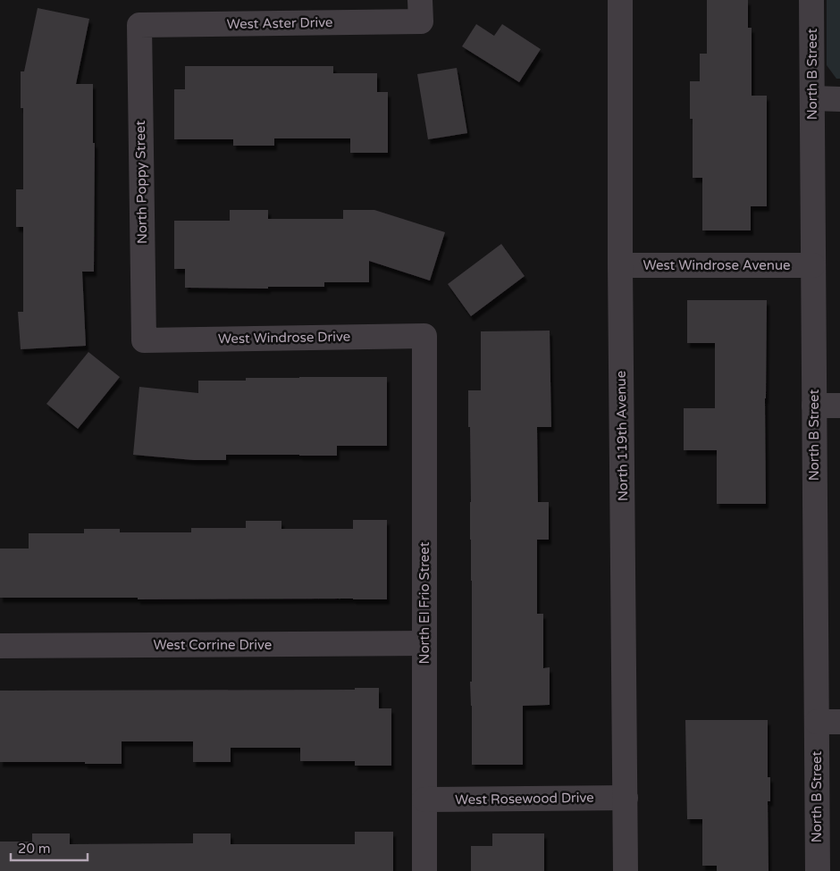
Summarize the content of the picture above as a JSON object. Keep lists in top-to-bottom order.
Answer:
{
  "streets": {
    "street": [
      "West Aster Drive",
      "North B Street",
      "North Poppy Street",
      "West Windrose Avenue",
      "West Windrose Drive",
      "North 119th Avenue",
      "North El Frio Street",
      "West Corrine Drive",
      "West Rosewood Drive"
    ]
  },
  "crossings": [
    ["West Aster Drive", "North Poppy Street"],
    ["North B Street", "West Windrose Avenue"],
    ["North Poppy Street", "West Windrose Drive"],
    ["West Windrose Avenue", "North 119th Avenue"],
    ["West Windrose Drive", "North El Frio Street"],
    ["North 119th Avenue", "West Rosewood Drive"],
    ["North El Frio Street", "West Corrine Drive"],
    ["North El Frio Street", "West Rosewood Drive"]
  ],
  "scale_bar": "20 m"
}
